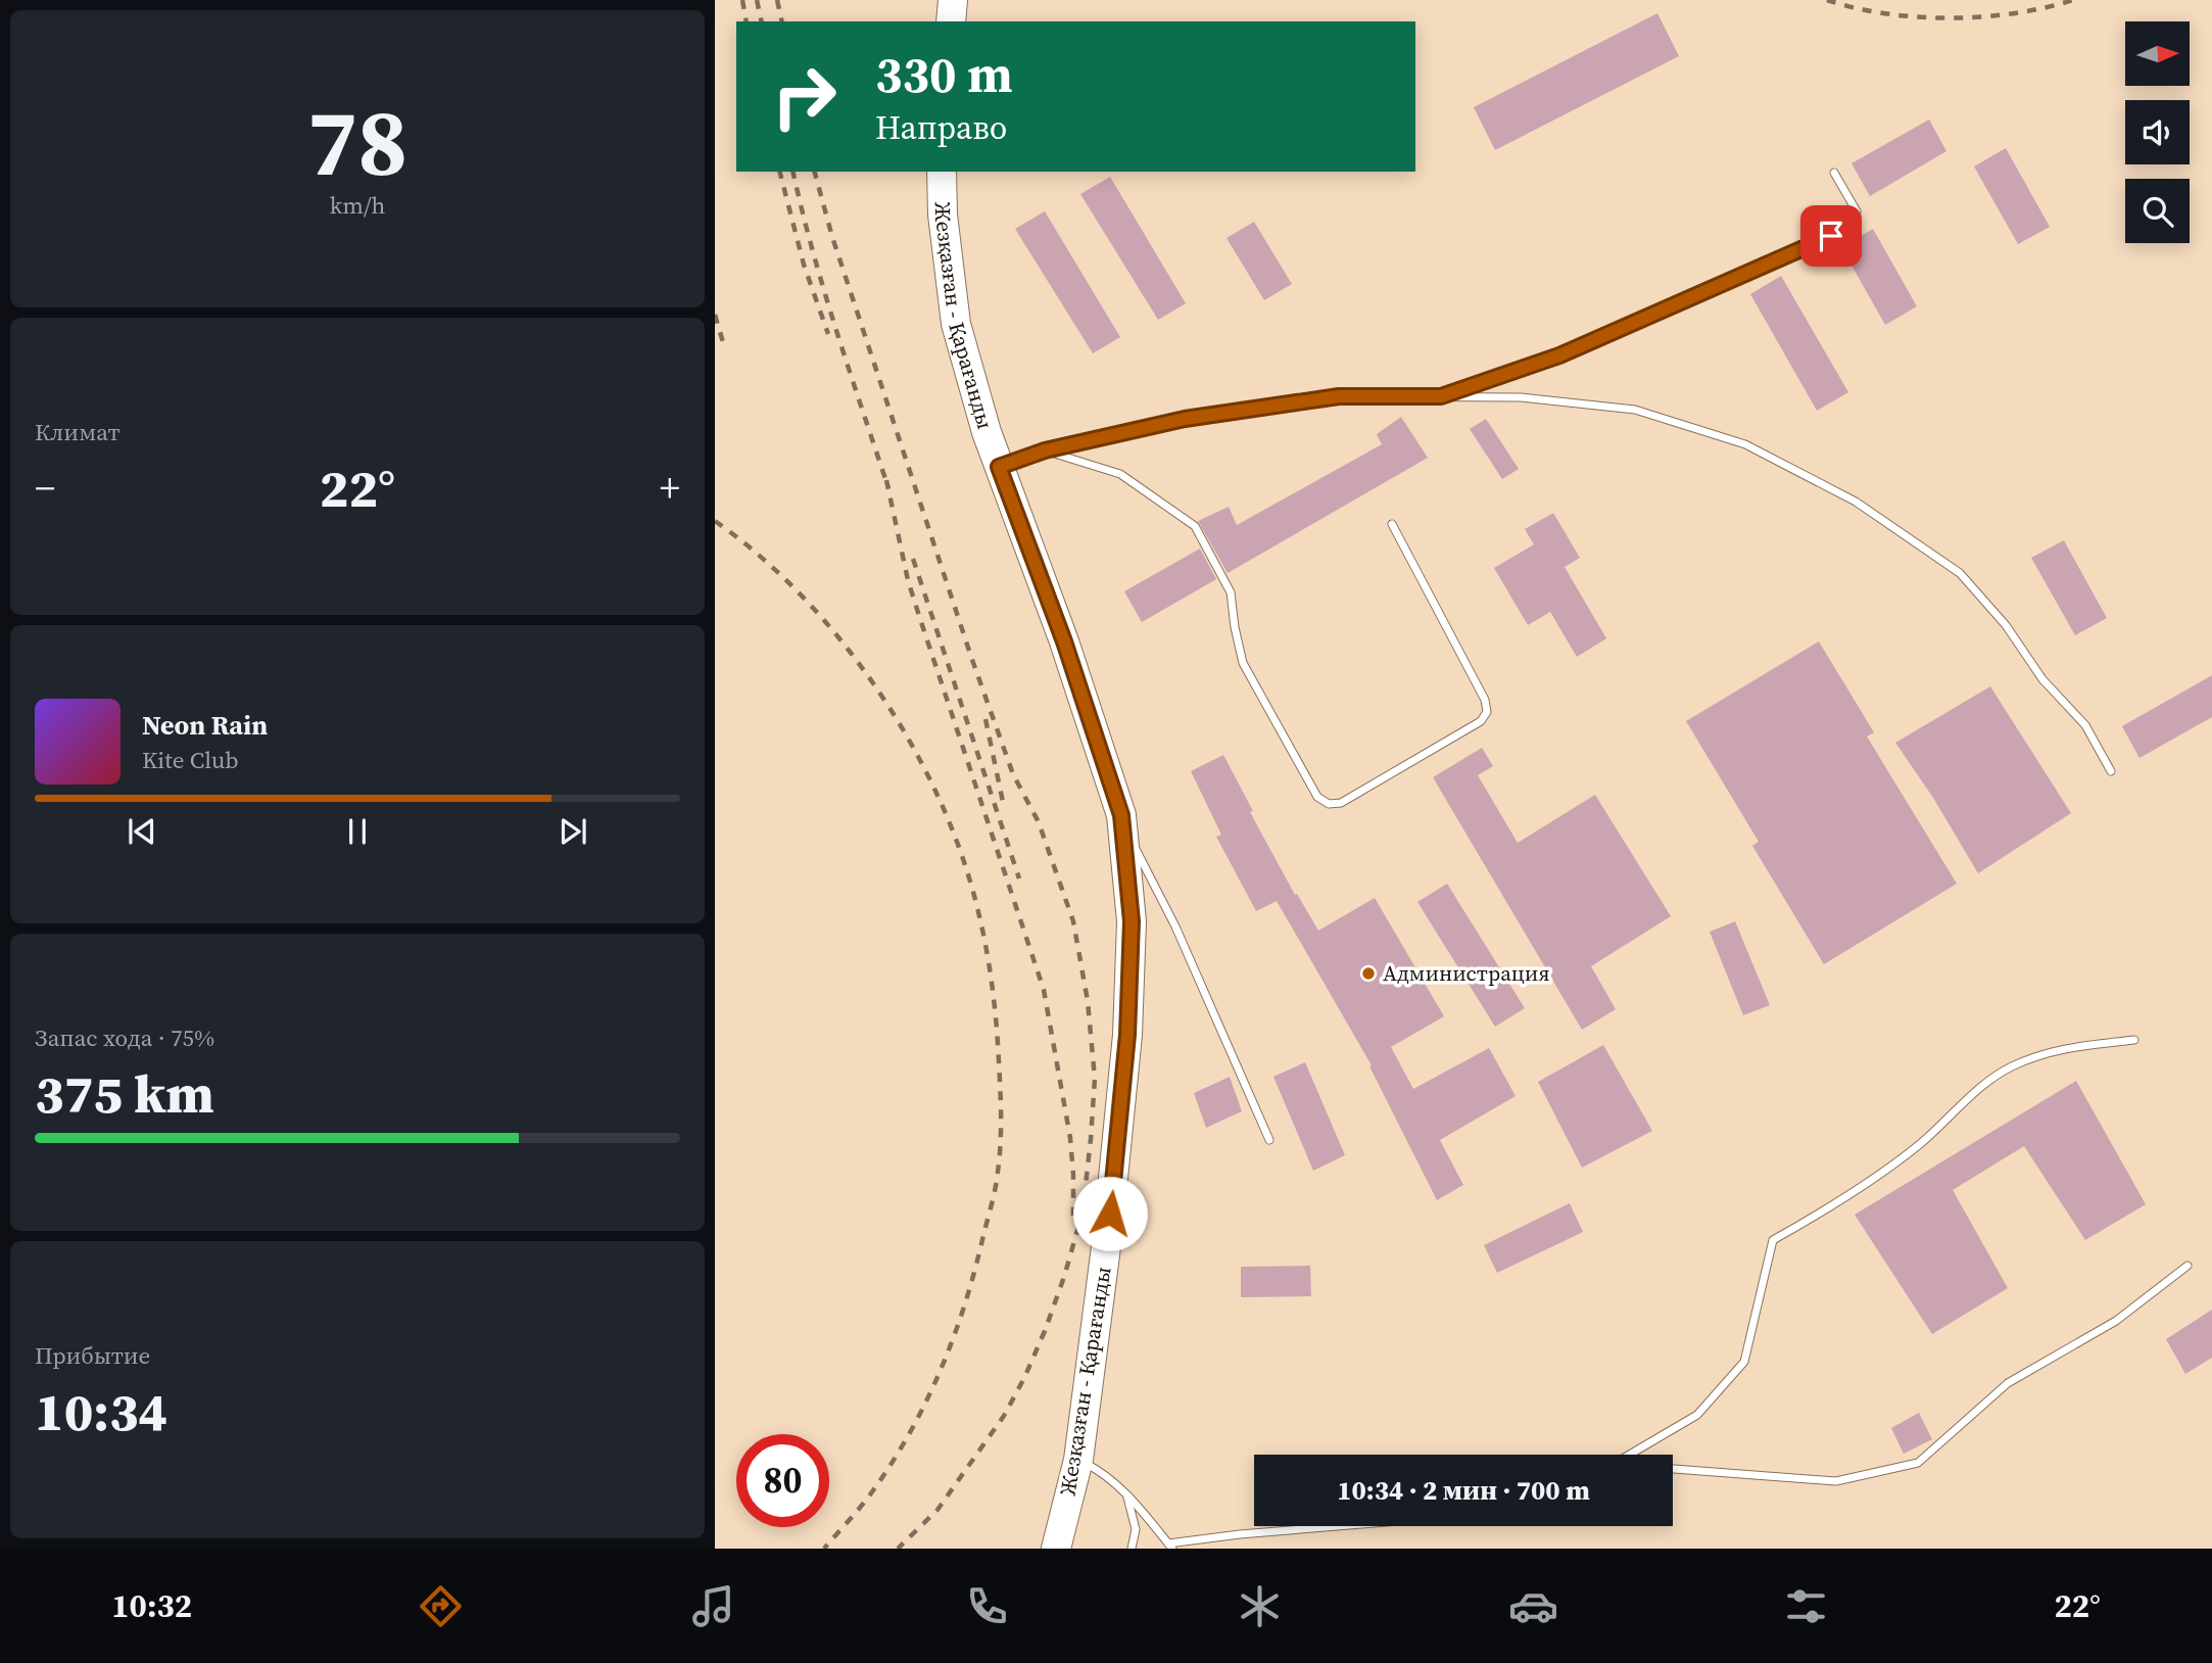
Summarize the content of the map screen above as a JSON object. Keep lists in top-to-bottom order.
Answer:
{
  "streets": {
    "highway": ["Жезқазған - Қарағанды"]
  },
  "places": ["Администрация"],
  "north": "right",
  "page": {
    "tile": [
      ["78", "km/h"],
      "Климат",
      ["Запас хода · 75%", "375 km"],
      ["Прибытие", "10:34"]
    ],
    "turn": ["330 m", "Направо"],
    "heat": ["−", "22°", "+"],
    "song": ["Neon Rain", "Kite Club"],
    "limit": "80",
    "trip": "10:34 · 2 мин · 700 m",
    "tabs": ["10:32", "22°"]
  }
}
